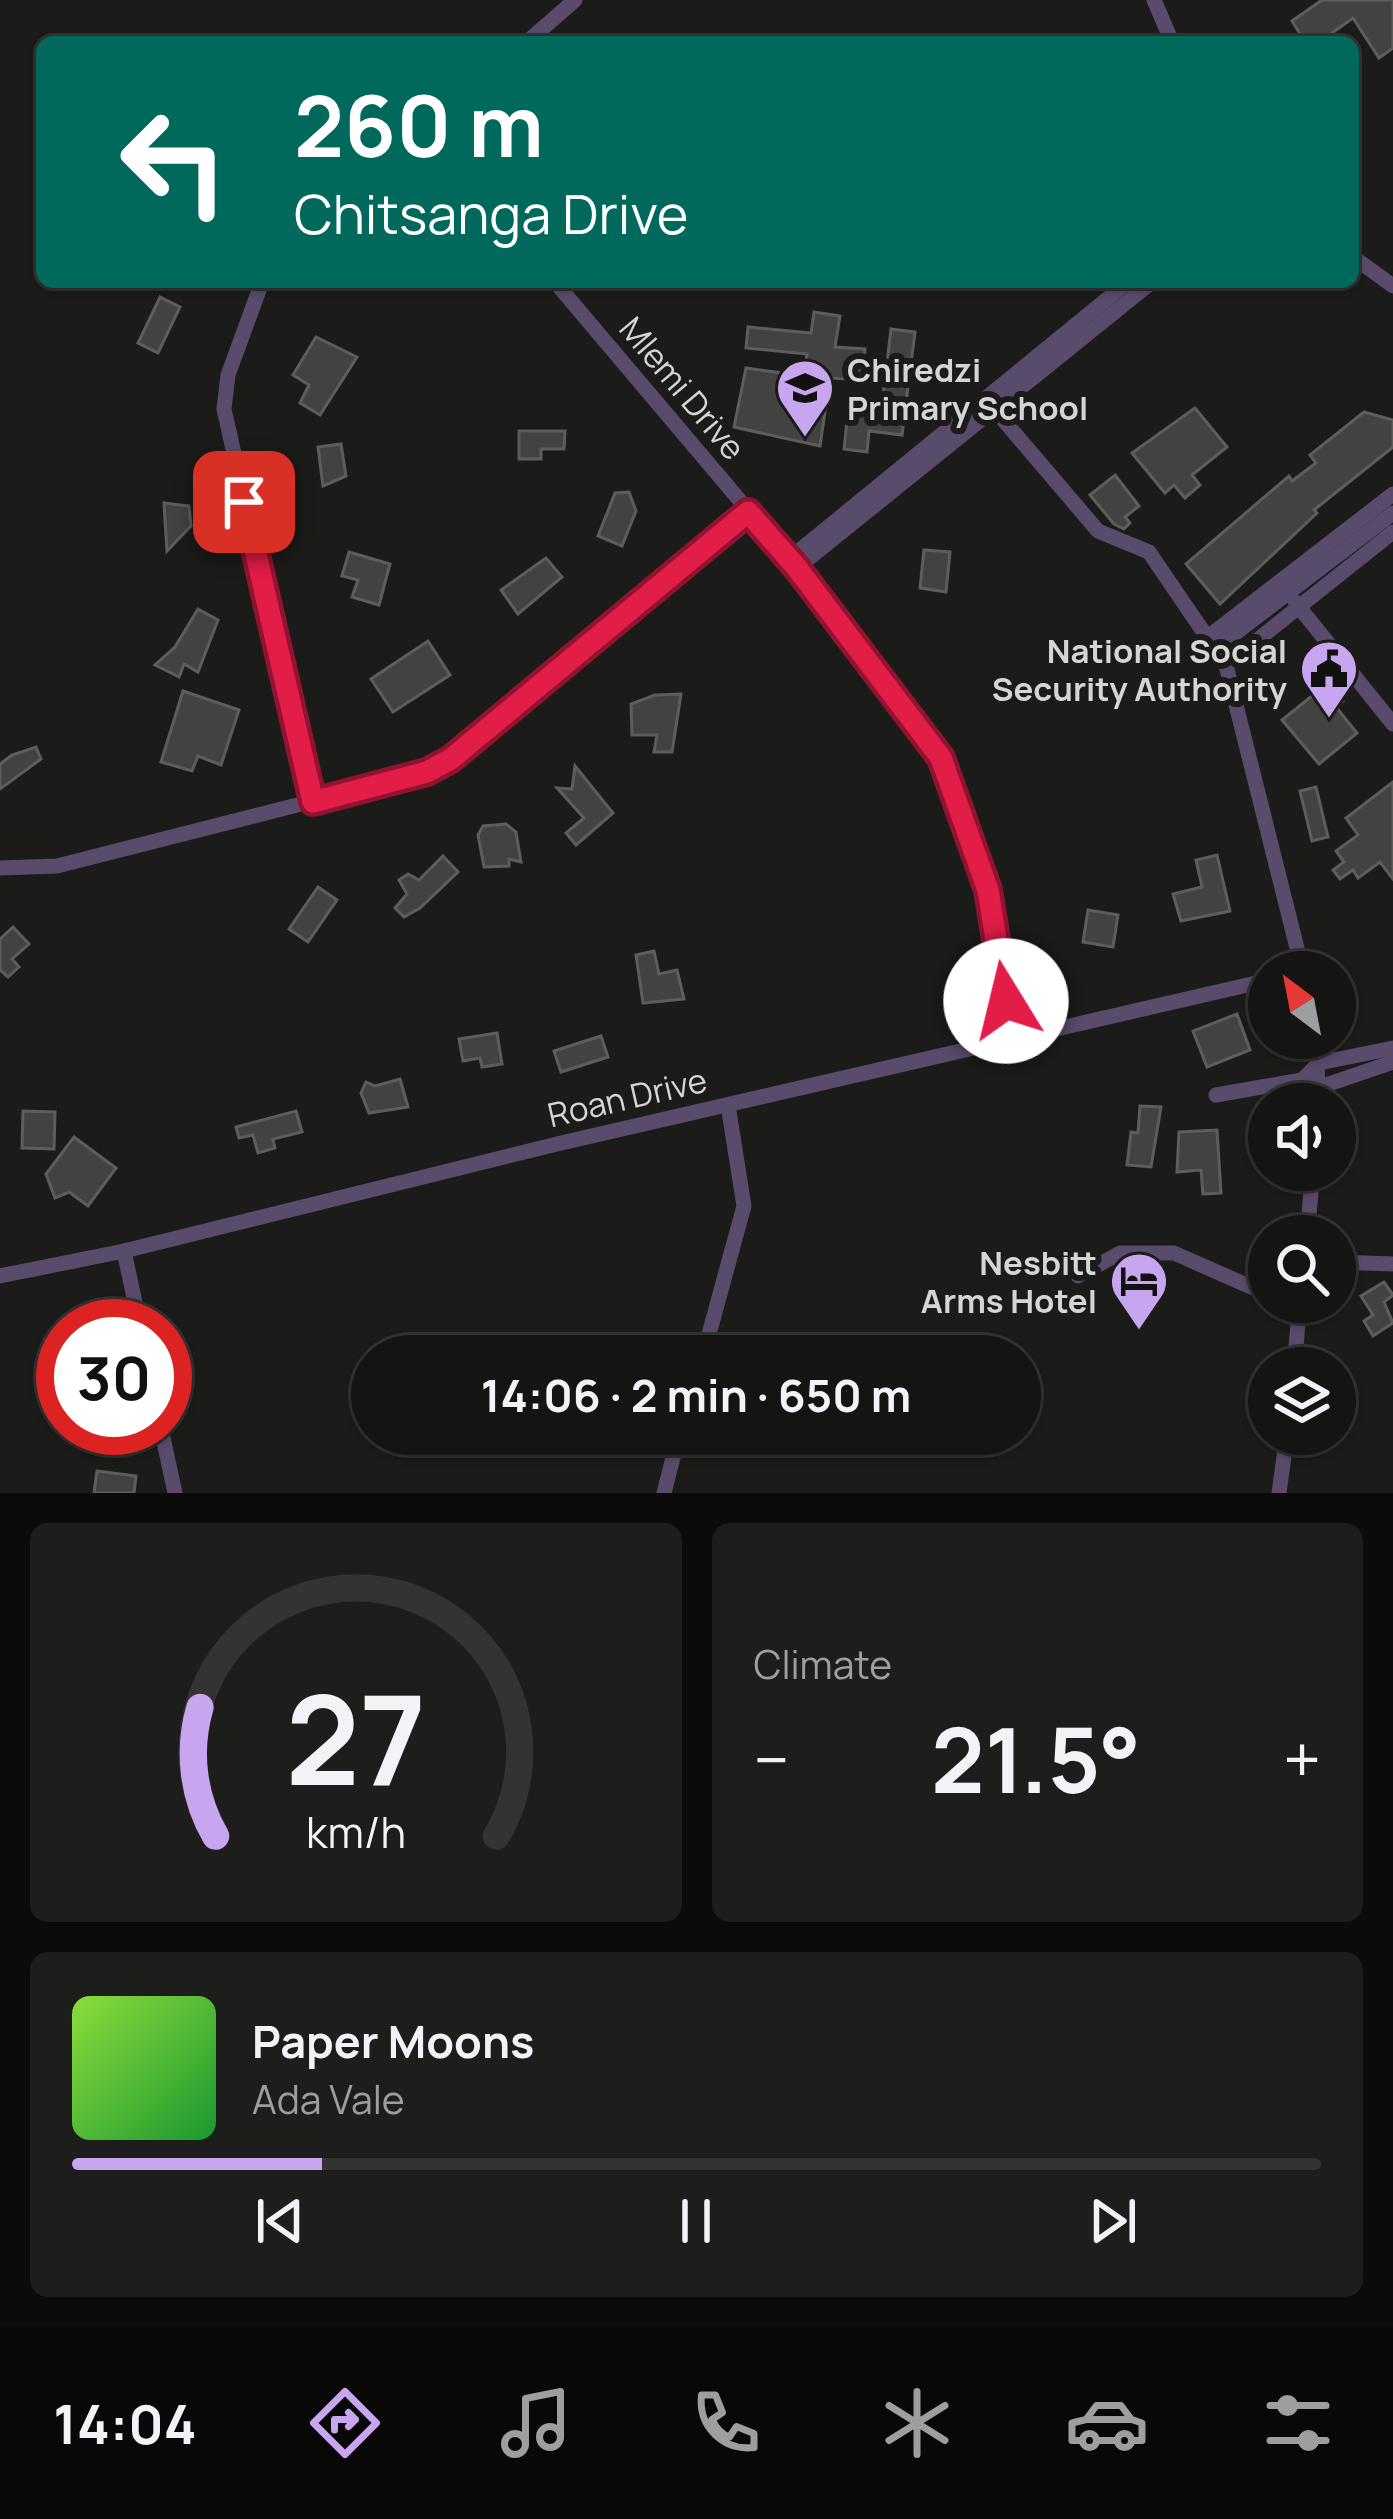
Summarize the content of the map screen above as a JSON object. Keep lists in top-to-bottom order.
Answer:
{
  "streets": {
    "street": ["Mlemi Drive", "Roan Drive"]
  },
  "crossings": [
    ["Mlemi Drive", "Roan Drive"]
  ],
  "places": {
    "school or university": ["Chiredzi Primary School"],
    "public building": ["National Social Security Authority"],
    "hotel": ["Nesbitt Arms Hotel"]
  },
  "north": "top left",
  "page": {
    "turn": ["260 m", "Chitsanga Drive"],
    "limit": "30",
    "trip": "14:06 · 2 min · 650 m",
    "tile": "Climate",
    "heat": ["−", "21.5°", "+"],
    "song": ["Paper Moons", "Ada Vale"],
    "tabs": "14:04",
    "gauge": ["27", "km/h"]
  }
}
